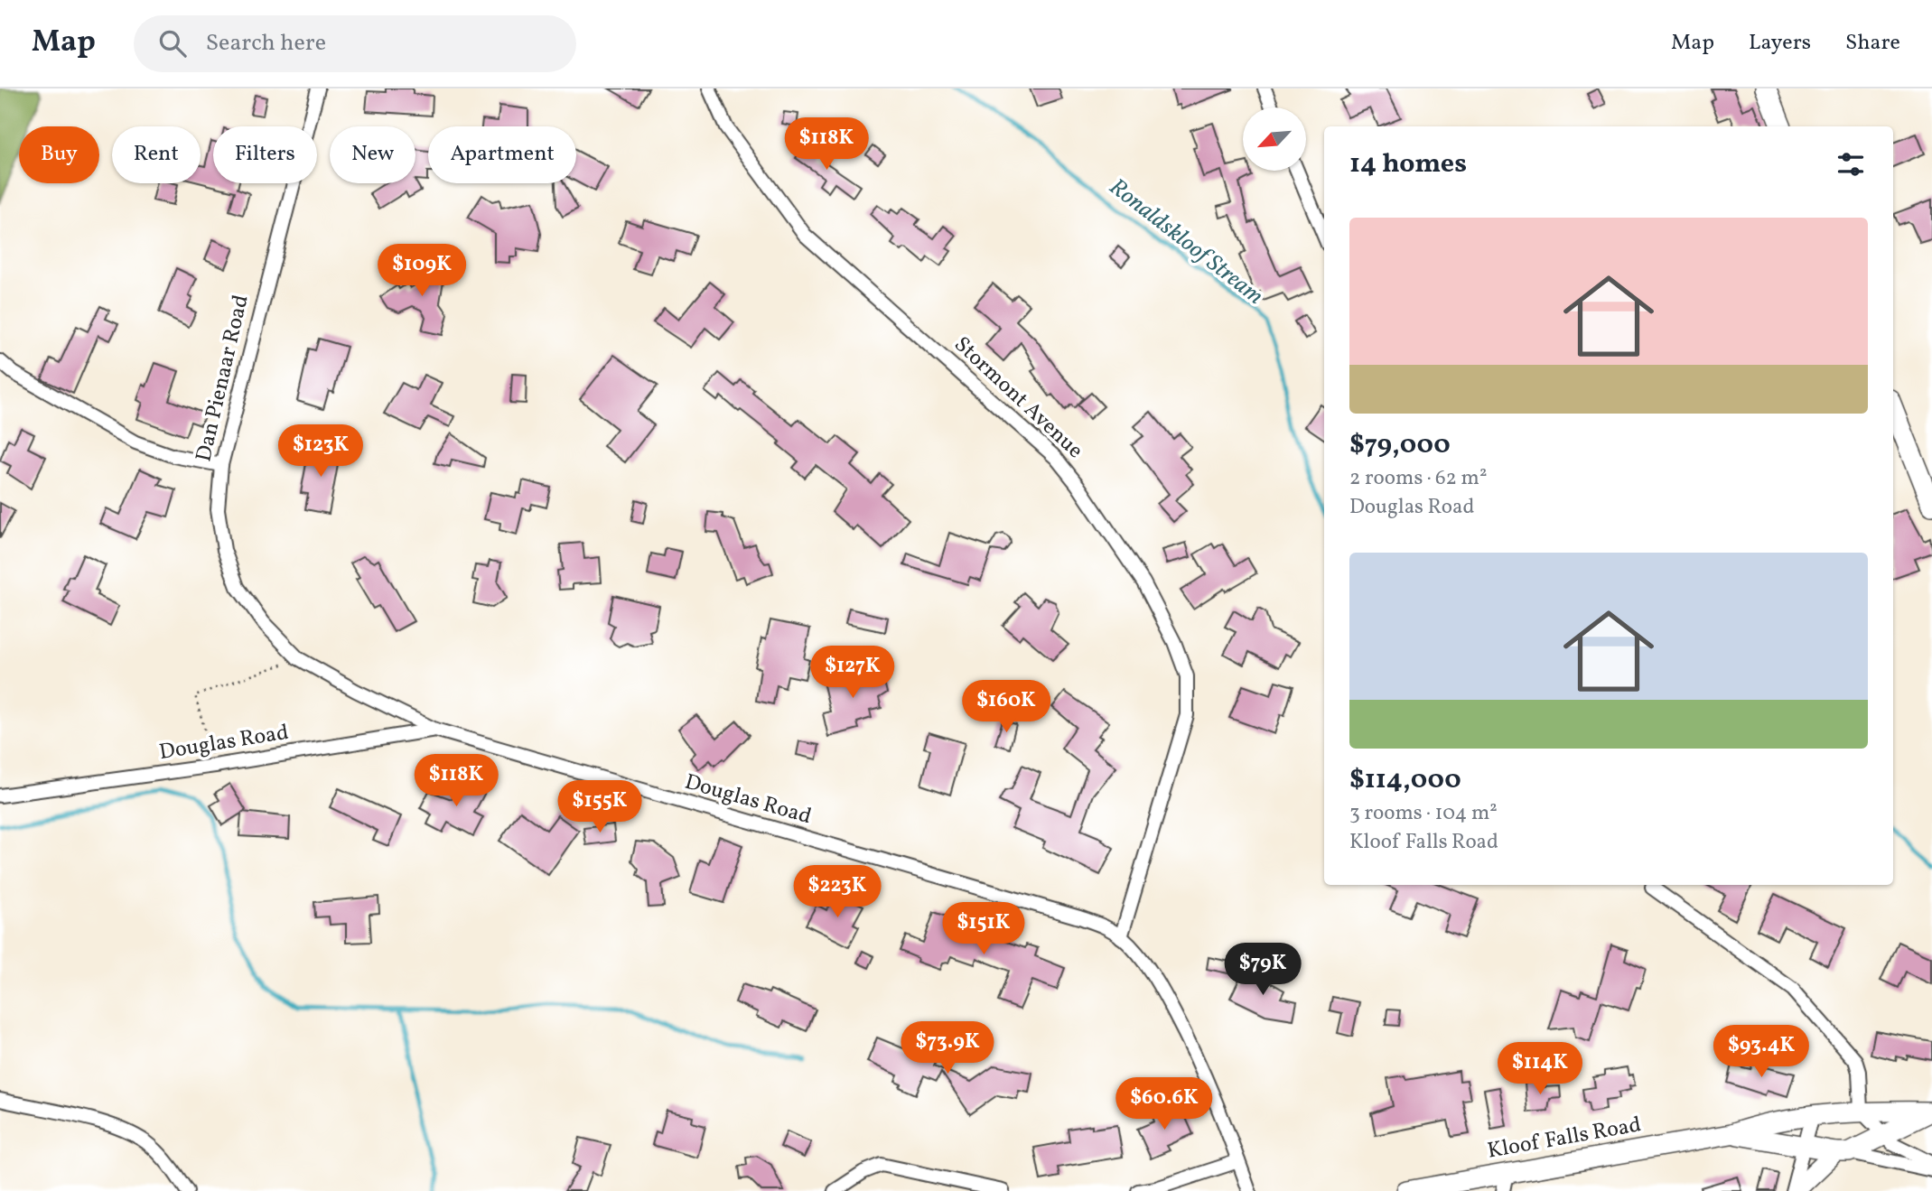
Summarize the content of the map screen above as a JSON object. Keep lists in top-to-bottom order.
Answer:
{
  "streets": {
    "main road": ["Kloof Falls Road"],
    "street": ["Dan Pienaar Road", "Stormont Avenue", "Douglas Road"]
  },
  "crossings": [
    ["Dan Pienaar Road", "Douglas Road"],
    ["Stormont Avenue", "Douglas Road"]
  ],
  "water": ["Ronaldskloof Stream"],
  "north": "bottom left",
  "page": {
    "header": "Map",
    "search": "Search here",
    "nav": ["Map", "Layers", "Share"],
    "price": [
      "$118K",
      "$109K",
      "$123K",
      "$127K",
      "$160K",
      "$118K",
      "$155K",
      "$223K",
      "$151K",
      "$79K",
      "$73.9K",
      "$93.4K",
      "$114K",
      "$60.6K"
    ],
    "chip": [
      "Buy",
      "Rent",
      "Filters",
      "New",
      "Apartment"
    ],
    "heading": "14 homes",
    "list": [
      {
        "name": "$79,000",
        "note": "2 rooms · 62 m² · Douglas Road"
      },
      {
        "name": "$114,000",
        "note": "3 rooms · 104 m² · Kloof Falls Road"
      }
    ]
  }
}
